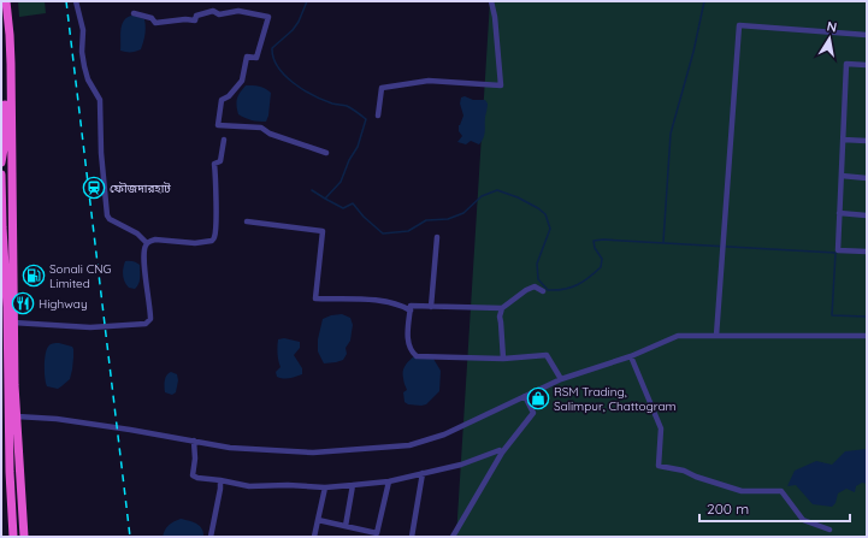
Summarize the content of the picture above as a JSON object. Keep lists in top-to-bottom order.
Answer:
{
  "places": {
    "station": ["ফৌজদারহাট"],
    "fuel station": ["Sonali CNG Limited"],
    "restaurant": ["Highway"],
    "shop": ["RSM Trading, Salimpur, Chattogram"]
  },
  "scale_bar": "200 m",
  "north": "top"
}
